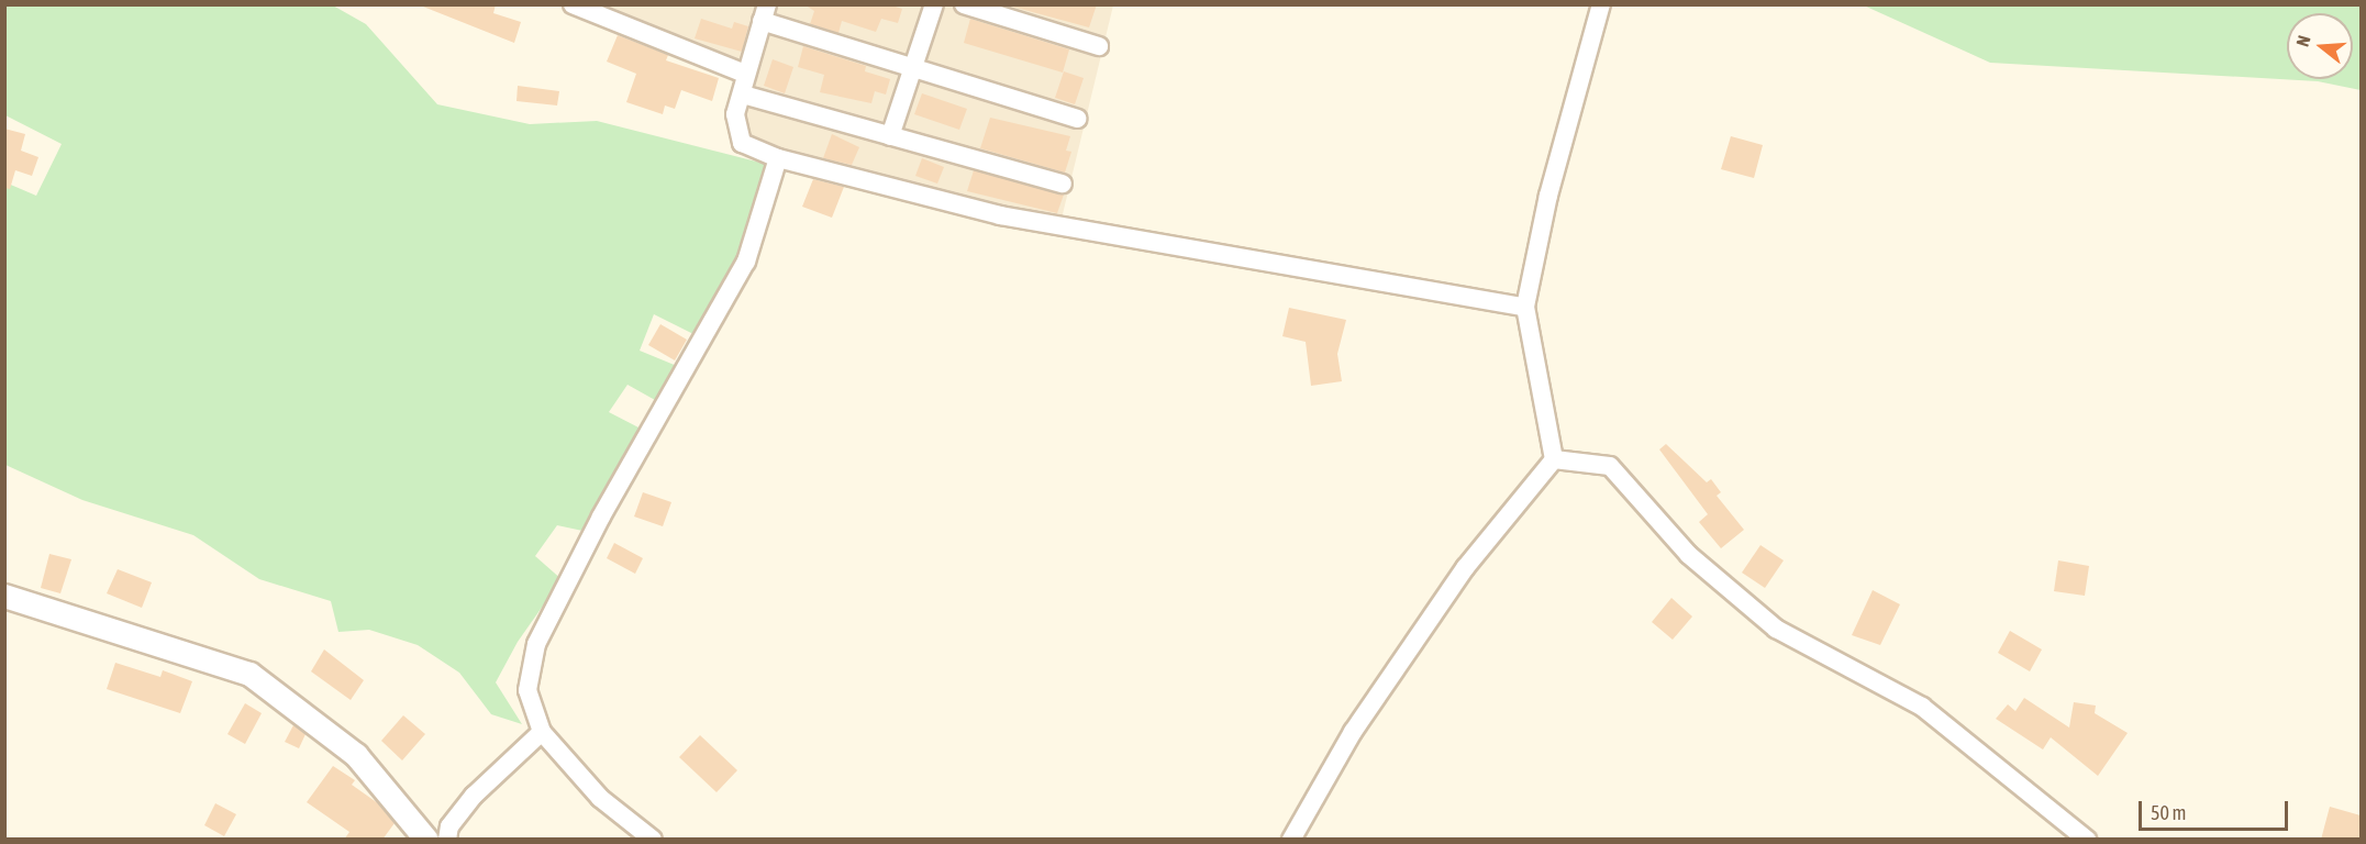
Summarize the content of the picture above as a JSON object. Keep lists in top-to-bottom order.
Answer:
{
  "scale_bar": "50 m",
  "north": "left"
}
